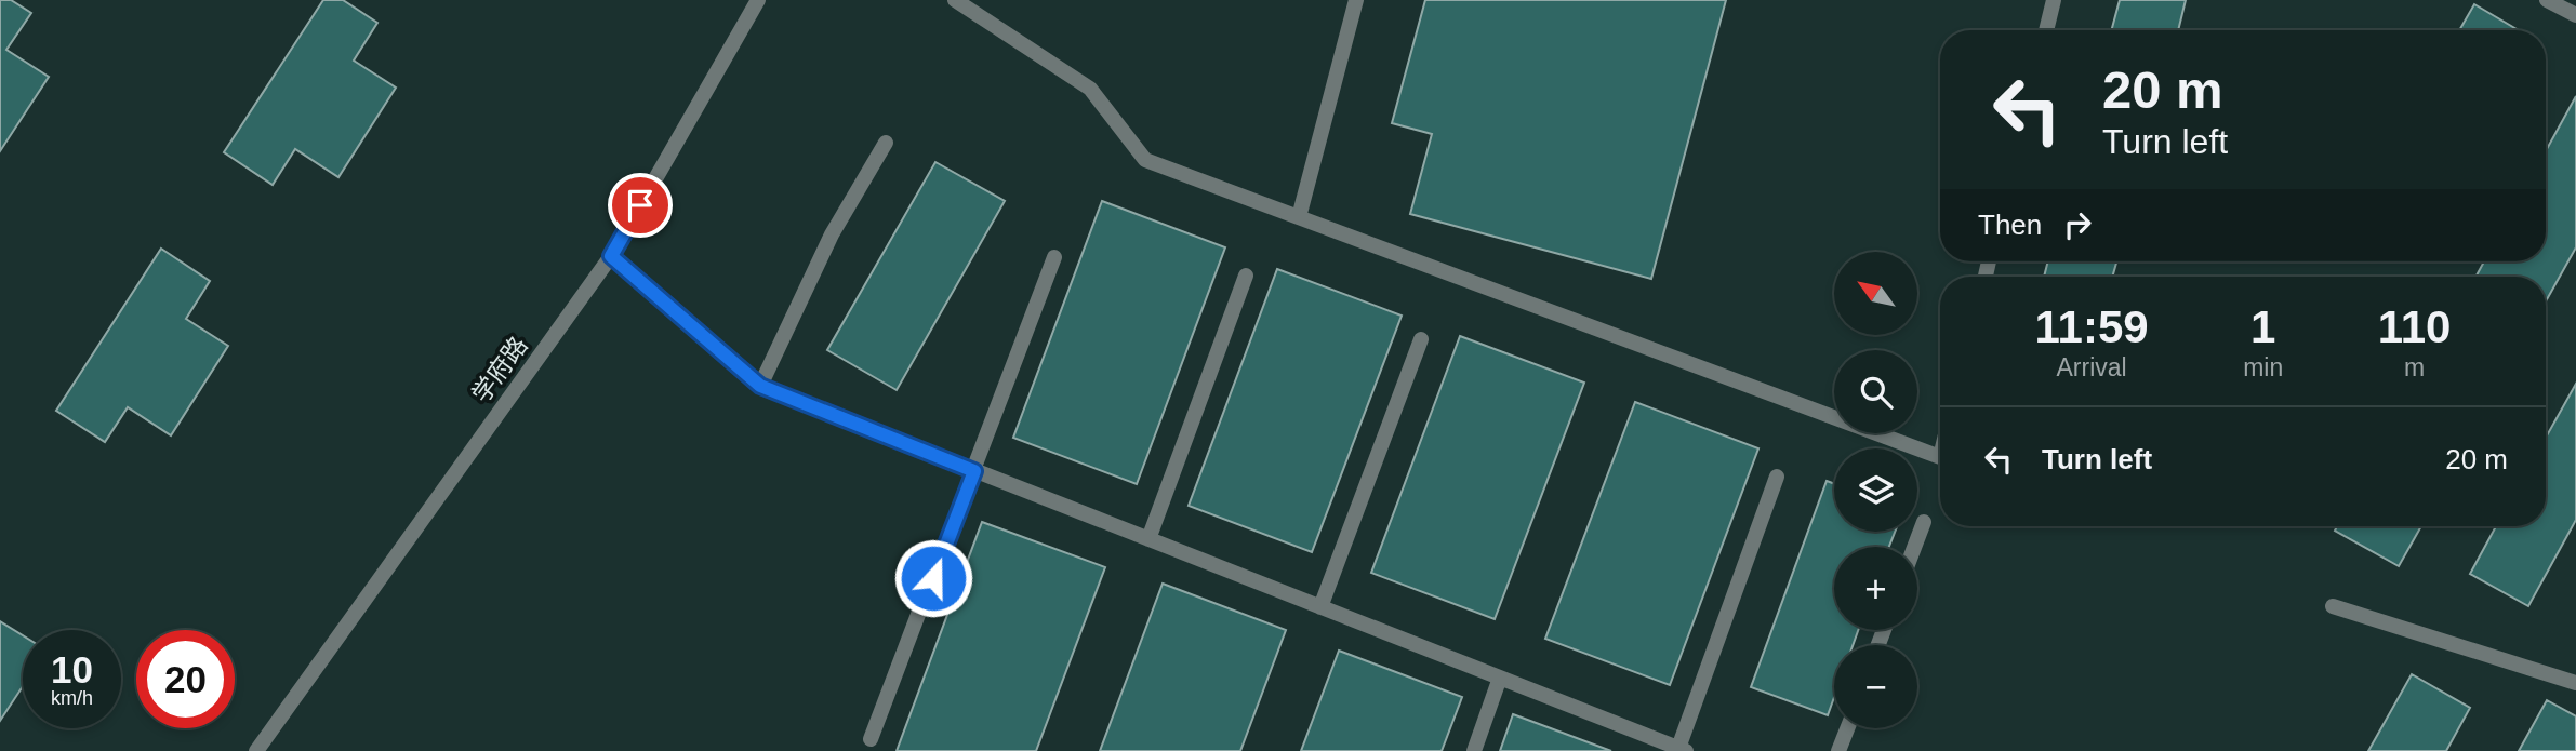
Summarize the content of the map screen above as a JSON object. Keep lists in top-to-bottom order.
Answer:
{
  "streets": {
    "street": ["学府路"]
  },
  "north": "top left",
  "page": {
    "turn": ["20 m", "Turn left"],
    "then": "Then",
    "map_buttons": ["+", "−"],
    "eta": [
      "11:59",
      "Arrival",
      "1",
      "min",
      "110",
      "m"
    ],
    "list": [
      {
        "name": "Turn left",
        "value": "20 m"
      }
    ],
    "speed": "10 km/h",
    "limit": "20"
  }
}
